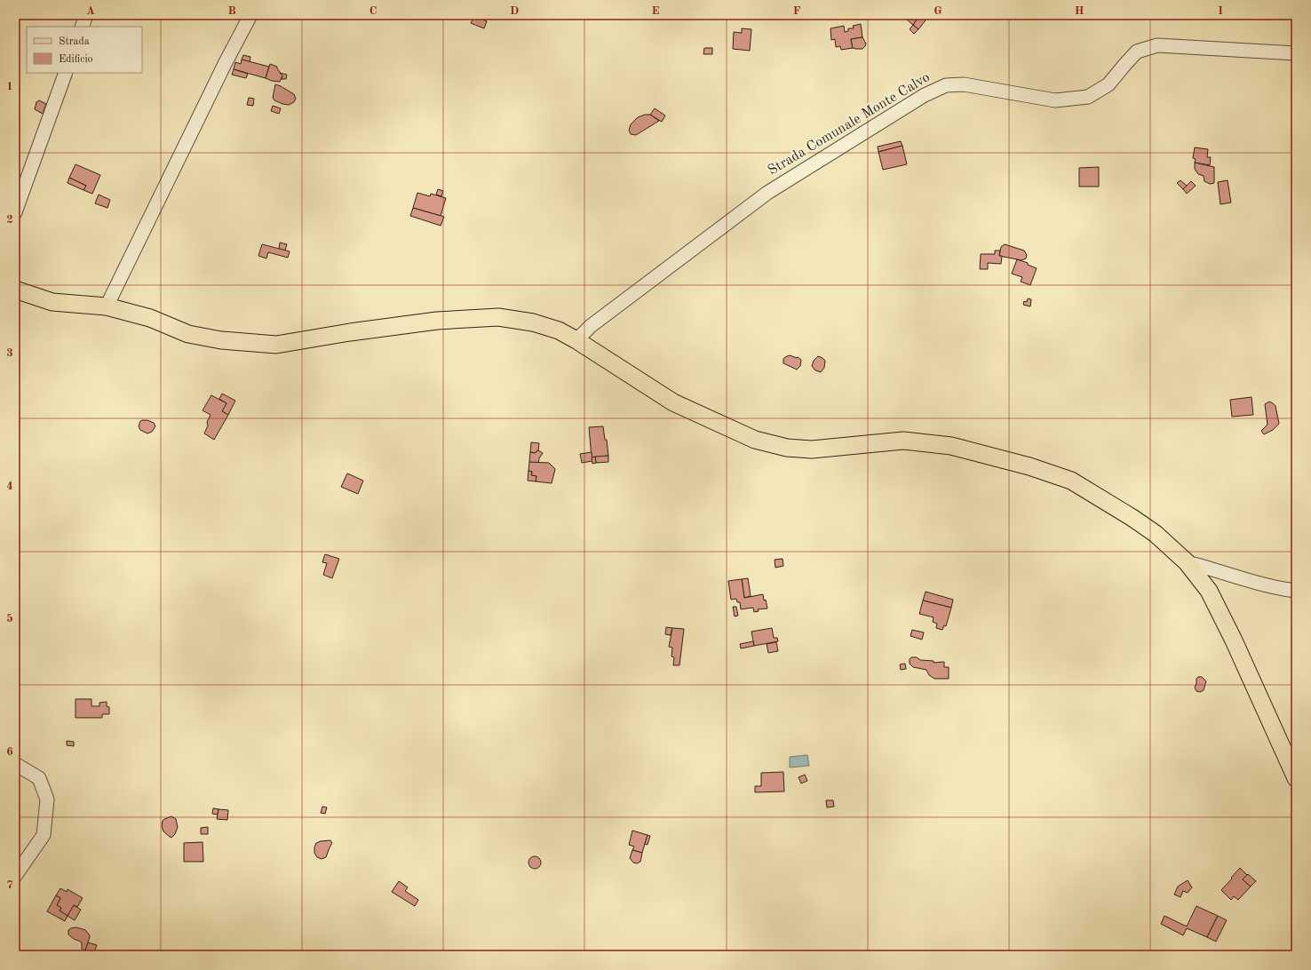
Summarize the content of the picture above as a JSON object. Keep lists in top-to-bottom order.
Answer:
{
  "streets": {
    "street": ["Strada Comunale Monte Calvo"]
  },
  "legend": ["Strada", "Edificio"],
  "grid": {
    "columns": [
      "A",
      "B",
      "C",
      "D",
      "E",
      "F",
      "G",
      "H",
      "I"
    ],
    "rows": [
      "1",
      "2",
      "3",
      "4",
      "5",
      "6",
      "7"
    ]
  }
}
